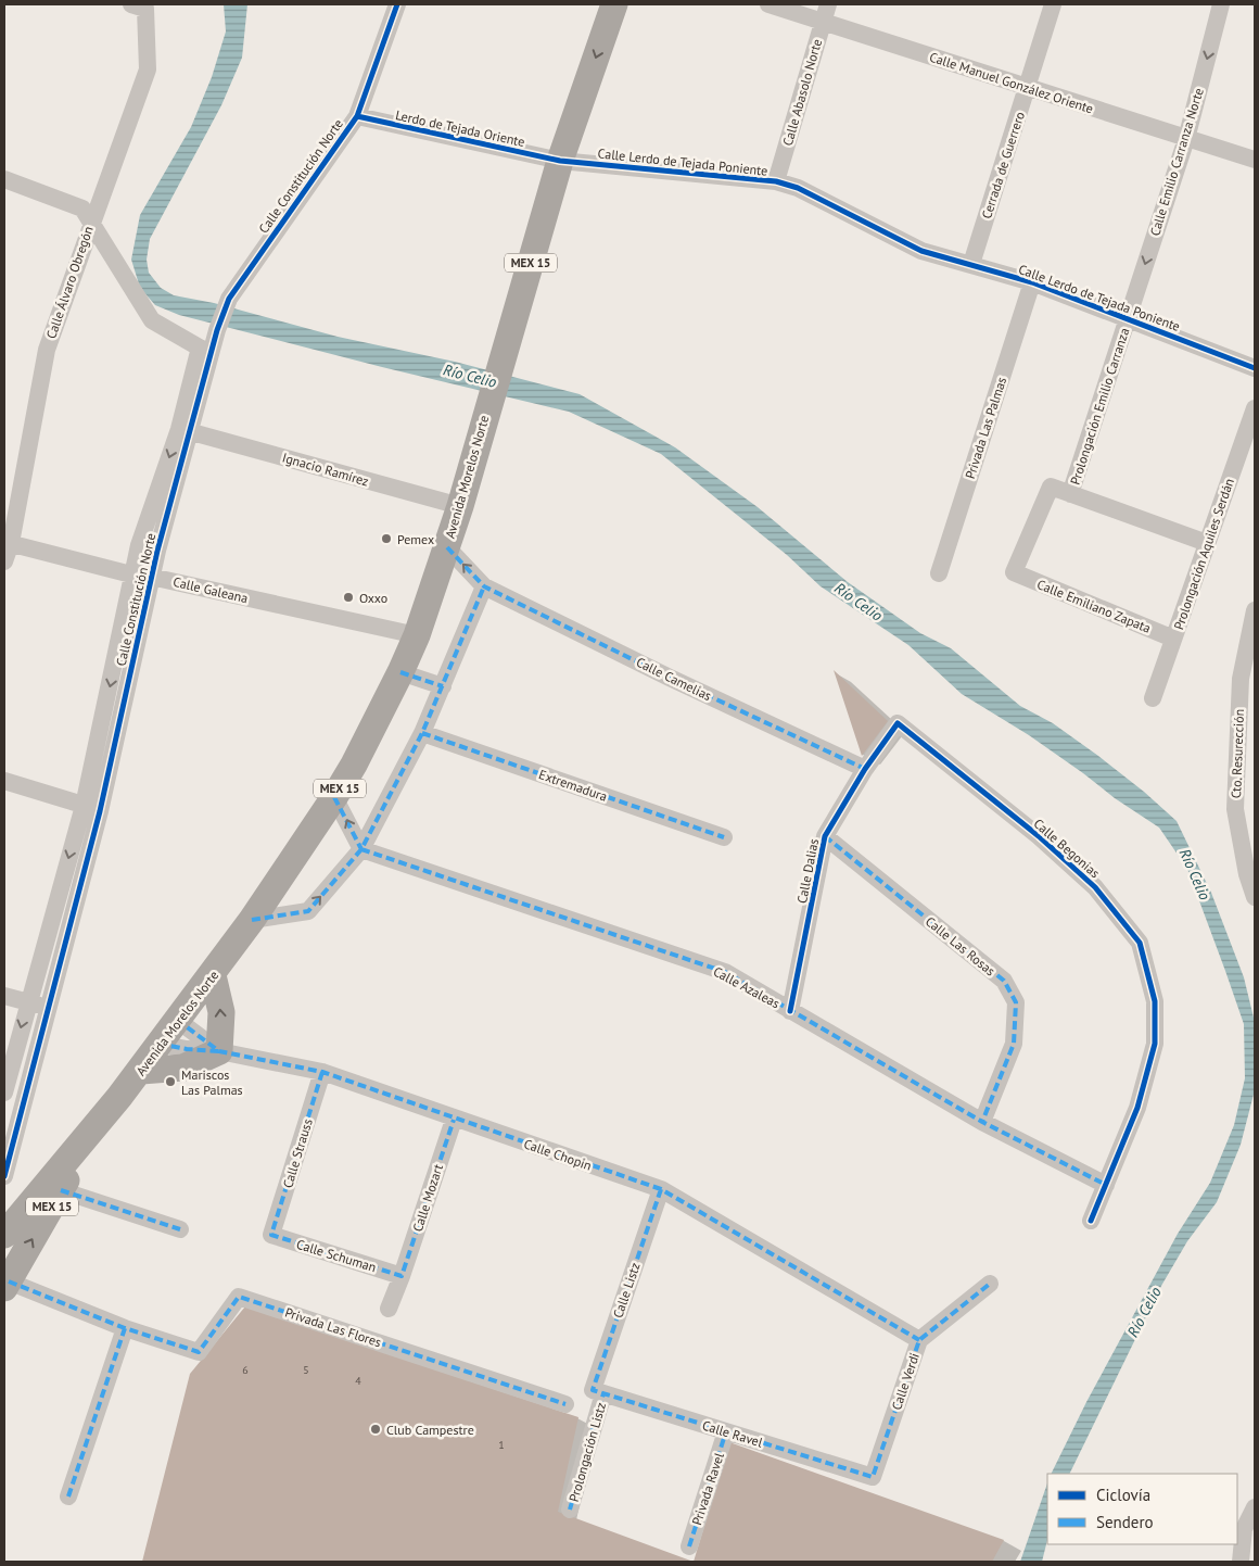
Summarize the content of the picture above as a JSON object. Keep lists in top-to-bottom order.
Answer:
{
  "streets": {
    "main road": ["MEX 15", "Avenida Morelos Norte"],
    "street": [
      "Calle Manuel González Oriente",
      "Calle Abasolo Norte",
      "Lerdo de Tejada Oriente",
      "Calle Lerdo de Tejada Poniente",
      "Calle Emilio Carranza Norte",
      "Cerrada de Guerrero",
      "Calle Constitución Norte",
      "Calle Álvaro Obregón",
      "Prolongación Emilio Carranza",
      "Privada Las Palmas",
      "Ignacio Ramírez",
      "Prolongación Aquiles Serdán",
      "Calle Galeana",
      "Calle Emiliano Zapata",
      "Calle Camelias",
      "Cto. Resurección",
      "Extremadura",
      "Calle Begonias",
      "Calle Dalias",
      "Calle Las Rosas",
      "Calle Azaleas",
      "Calle Strauss",
      "Calle Chopin",
      "Calle Mozart",
      "Calle Schuman",
      "Calle Listz",
      "Privada Las Flores",
      "Calle Verdi",
      "Calle Ravel",
      "Prolongación Listz",
      "Privada Ravel"
    ]
  },
  "crossings": [
    ["Calle Manuel González Oriente", "Calle Abasolo Norte"],
    ["Calle Manuel González Oriente", "Calle Emilio Carranza Norte"],
    ["Calle Manuel González Oriente", "Cerrada de Guerrero"],
    ["Calle Abasolo Norte", "Calle Lerdo de Tejada Poniente"],
    ["Lerdo de Tejada Oriente", "Calle Lerdo de Tejada Poniente"],
    ["Lerdo de Tejada Oriente", "Calle Constitución Norte"],
    ["Lerdo de Tejada Oriente", "Avenida Morelos Norte"],
    ["Calle Lerdo de Tejada Poniente", "Calle Emilio Carranza Norte"],
    ["Calle Lerdo de Tejada Poniente", "Cerrada de Guerrero"],
    ["Calle Lerdo de Tejada Poniente", "Prolongación Emilio Carranza"],
    ["Calle Lerdo de Tejada Poniente", "Privada Las Palmas"],
    ["Calle Lerdo de Tejada Poniente", "Avenida Morelos Norte"],
    ["Calle Emilio Carranza Norte", "Prolongación Emilio Carranza"],
    ["Calle Constitución Norte", "Ignacio Ramírez"],
    ["Calle Constitución Norte", "Calle Galeana"],
    ["MEX 15", "Avenida Morelos Norte"],
    ["MEX 15", "Privada Las Flores"],
    ["Calle Álvaro Obregón", "Calle Galeana"],
    ["Prolongación Emilio Carranza", "Calle Emiliano Zapata"],
    ["Ignacio Ramírez", "Avenida Morelos Norte"],
    ["Avenida Morelos Norte", "Calle Galeana"],
    ["Avenida Morelos Norte", "Calle Chopin"],
    ["Prolongación Aquiles Serdán", "Calle Emiliano Zapata"],
    ["Calle Camelias", "Calle Dalias"],
    ["Calle Begonias", "Calle Dalias"],
    ["Calle Begonias", "Calle Azaleas"],
    ["Calle Dalias", "Calle Las Rosas"],
    ["Calle Dalias", "Calle Azaleas"],
    ["Calle Las Rosas", "Calle Azaleas"],
    ["Calle Strauss", "Calle Chopin"],
    ["Calle Strauss", "Calle Schuman"],
    ["Calle Chopin", "Calle Mozart"],
    ["Calle Chopin", "Calle Listz"],
    ["Calle Chopin", "Calle Verdi"],
    ["Calle Mozart", "Calle Schuman"],
    ["Calle Listz", "Calle Ravel"],
    ["Calle Listz", "Prolongación Listz"],
    ["Calle Verdi", "Calle Ravel"],
    ["Calle Ravel", "Prolongación Listz"],
    ["Calle Ravel", "Privada Ravel"]
  ],
  "one_way": ["Calle Emilio Carranza Norte"],
  "water": ["Río Celio"],
  "places": [
    "Pemex",
    "Oxxo",
    "Mariscos Las Palmas",
    "Club Campestre"
  ],
  "house_numbers": [
    "6",
    "5",
    "4",
    "1"
  ],
  "legend": ["Ciclovía", "Sendero"]
}
